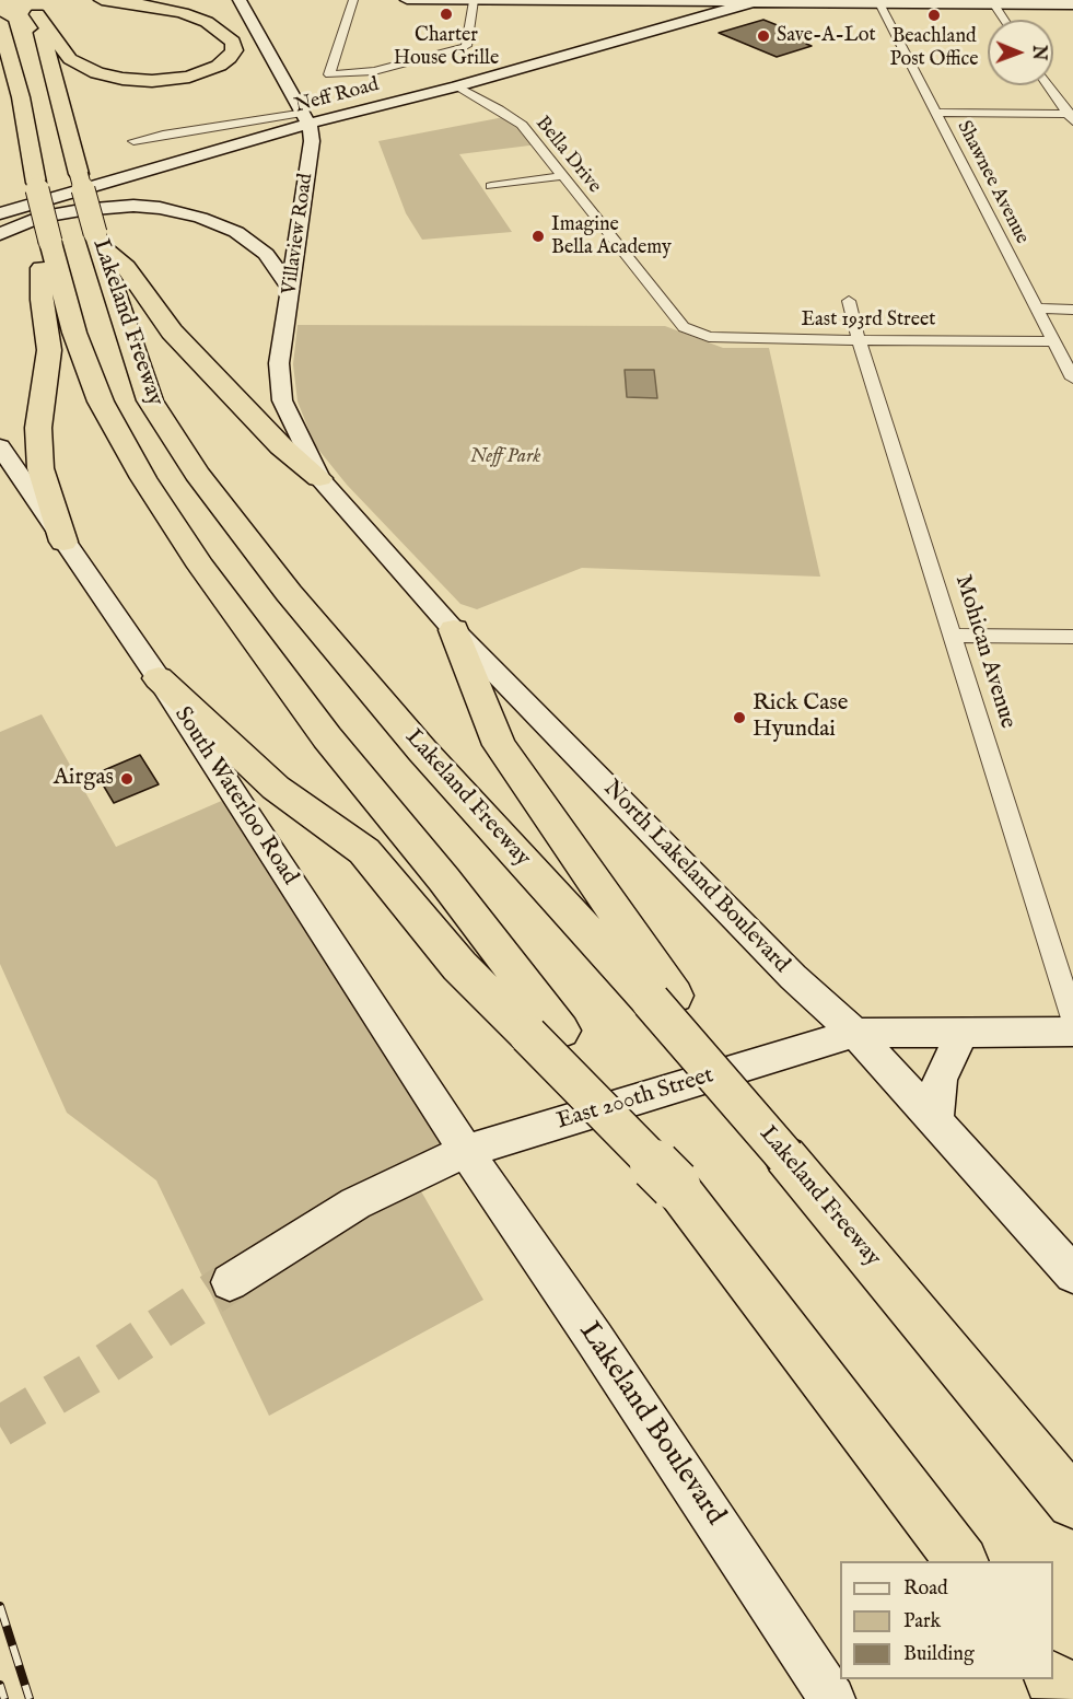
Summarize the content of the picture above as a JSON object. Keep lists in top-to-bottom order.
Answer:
{
  "streets": {
    "highway": ["Lakeland Freeway"],
    "street": [
      "Neff Road",
      "Bella Drive",
      "Shawnee Avenue",
      "Villaview Road",
      "East 193rd Street",
      "Mohican Avenue",
      "South Waterloo Road",
      "North Lakeland Boulevard",
      "East 200th Street",
      "Lakeland Boulevard"
    ]
  },
  "crossings": [
    ["Neff Road", "Bella Drive"],
    ["Neff Road", "Villaview Road"],
    ["Bella Drive", "East 193rd Street"],
    ["Shawnee Avenue", "East 193rd Street"],
    ["Villaview Road", "North Lakeland Boulevard"],
    ["East 193rd Street", "Mohican Avenue"],
    ["South Waterloo Road", "East 200th Street"],
    ["South Waterloo Road", "Lakeland Boulevard"],
    ["North Lakeland Boulevard", "East 200th Street"],
    ["East 200th Street", "Lakeland Boulevard"]
  ],
  "parks": ["Neff Park"],
  "places": [
    "Charter House Grille",
    "Beachland Post Office",
    "Save-A-Lot",
    "Imagine Bella Academy",
    "Rick Case Hyundai",
    "Airgas"
  ],
  "legend": ["Road", "Park", "Building"],
  "north": "right"
}
